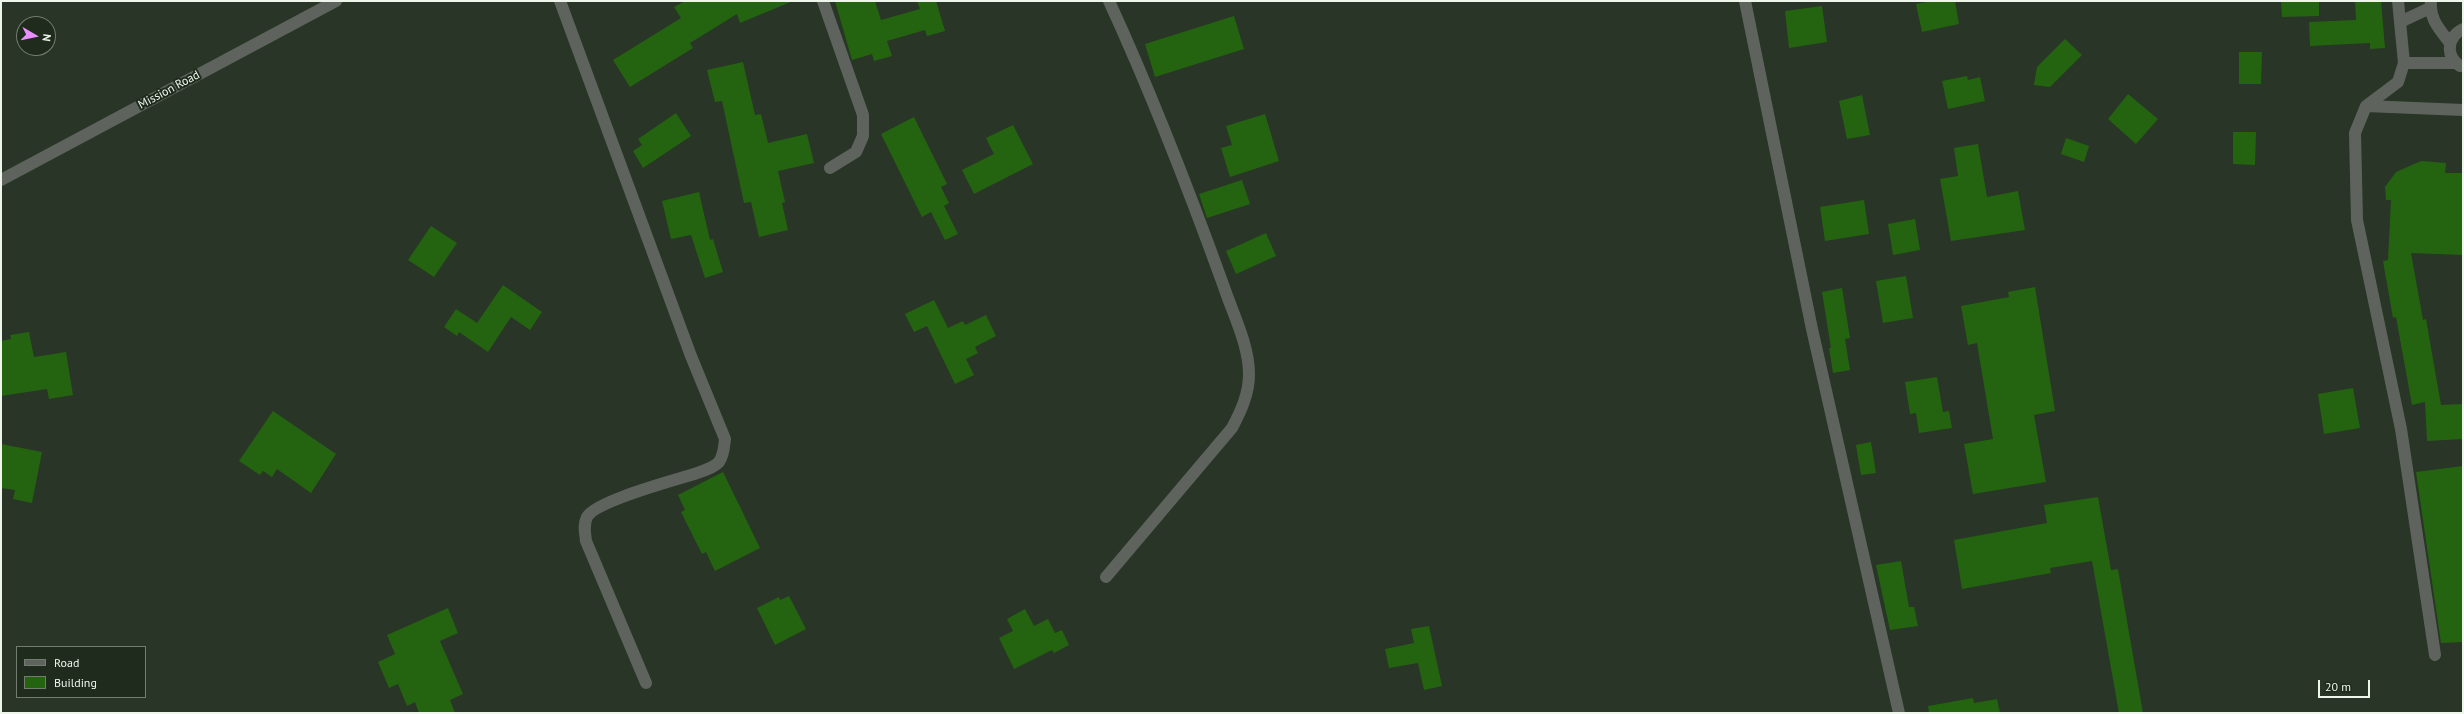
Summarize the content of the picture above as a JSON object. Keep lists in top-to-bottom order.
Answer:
{
  "streets": {
    "street": ["Mission Road"]
  },
  "legend": ["Road", "Building"],
  "scale_bar": "20 m",
  "north": "right"
}
